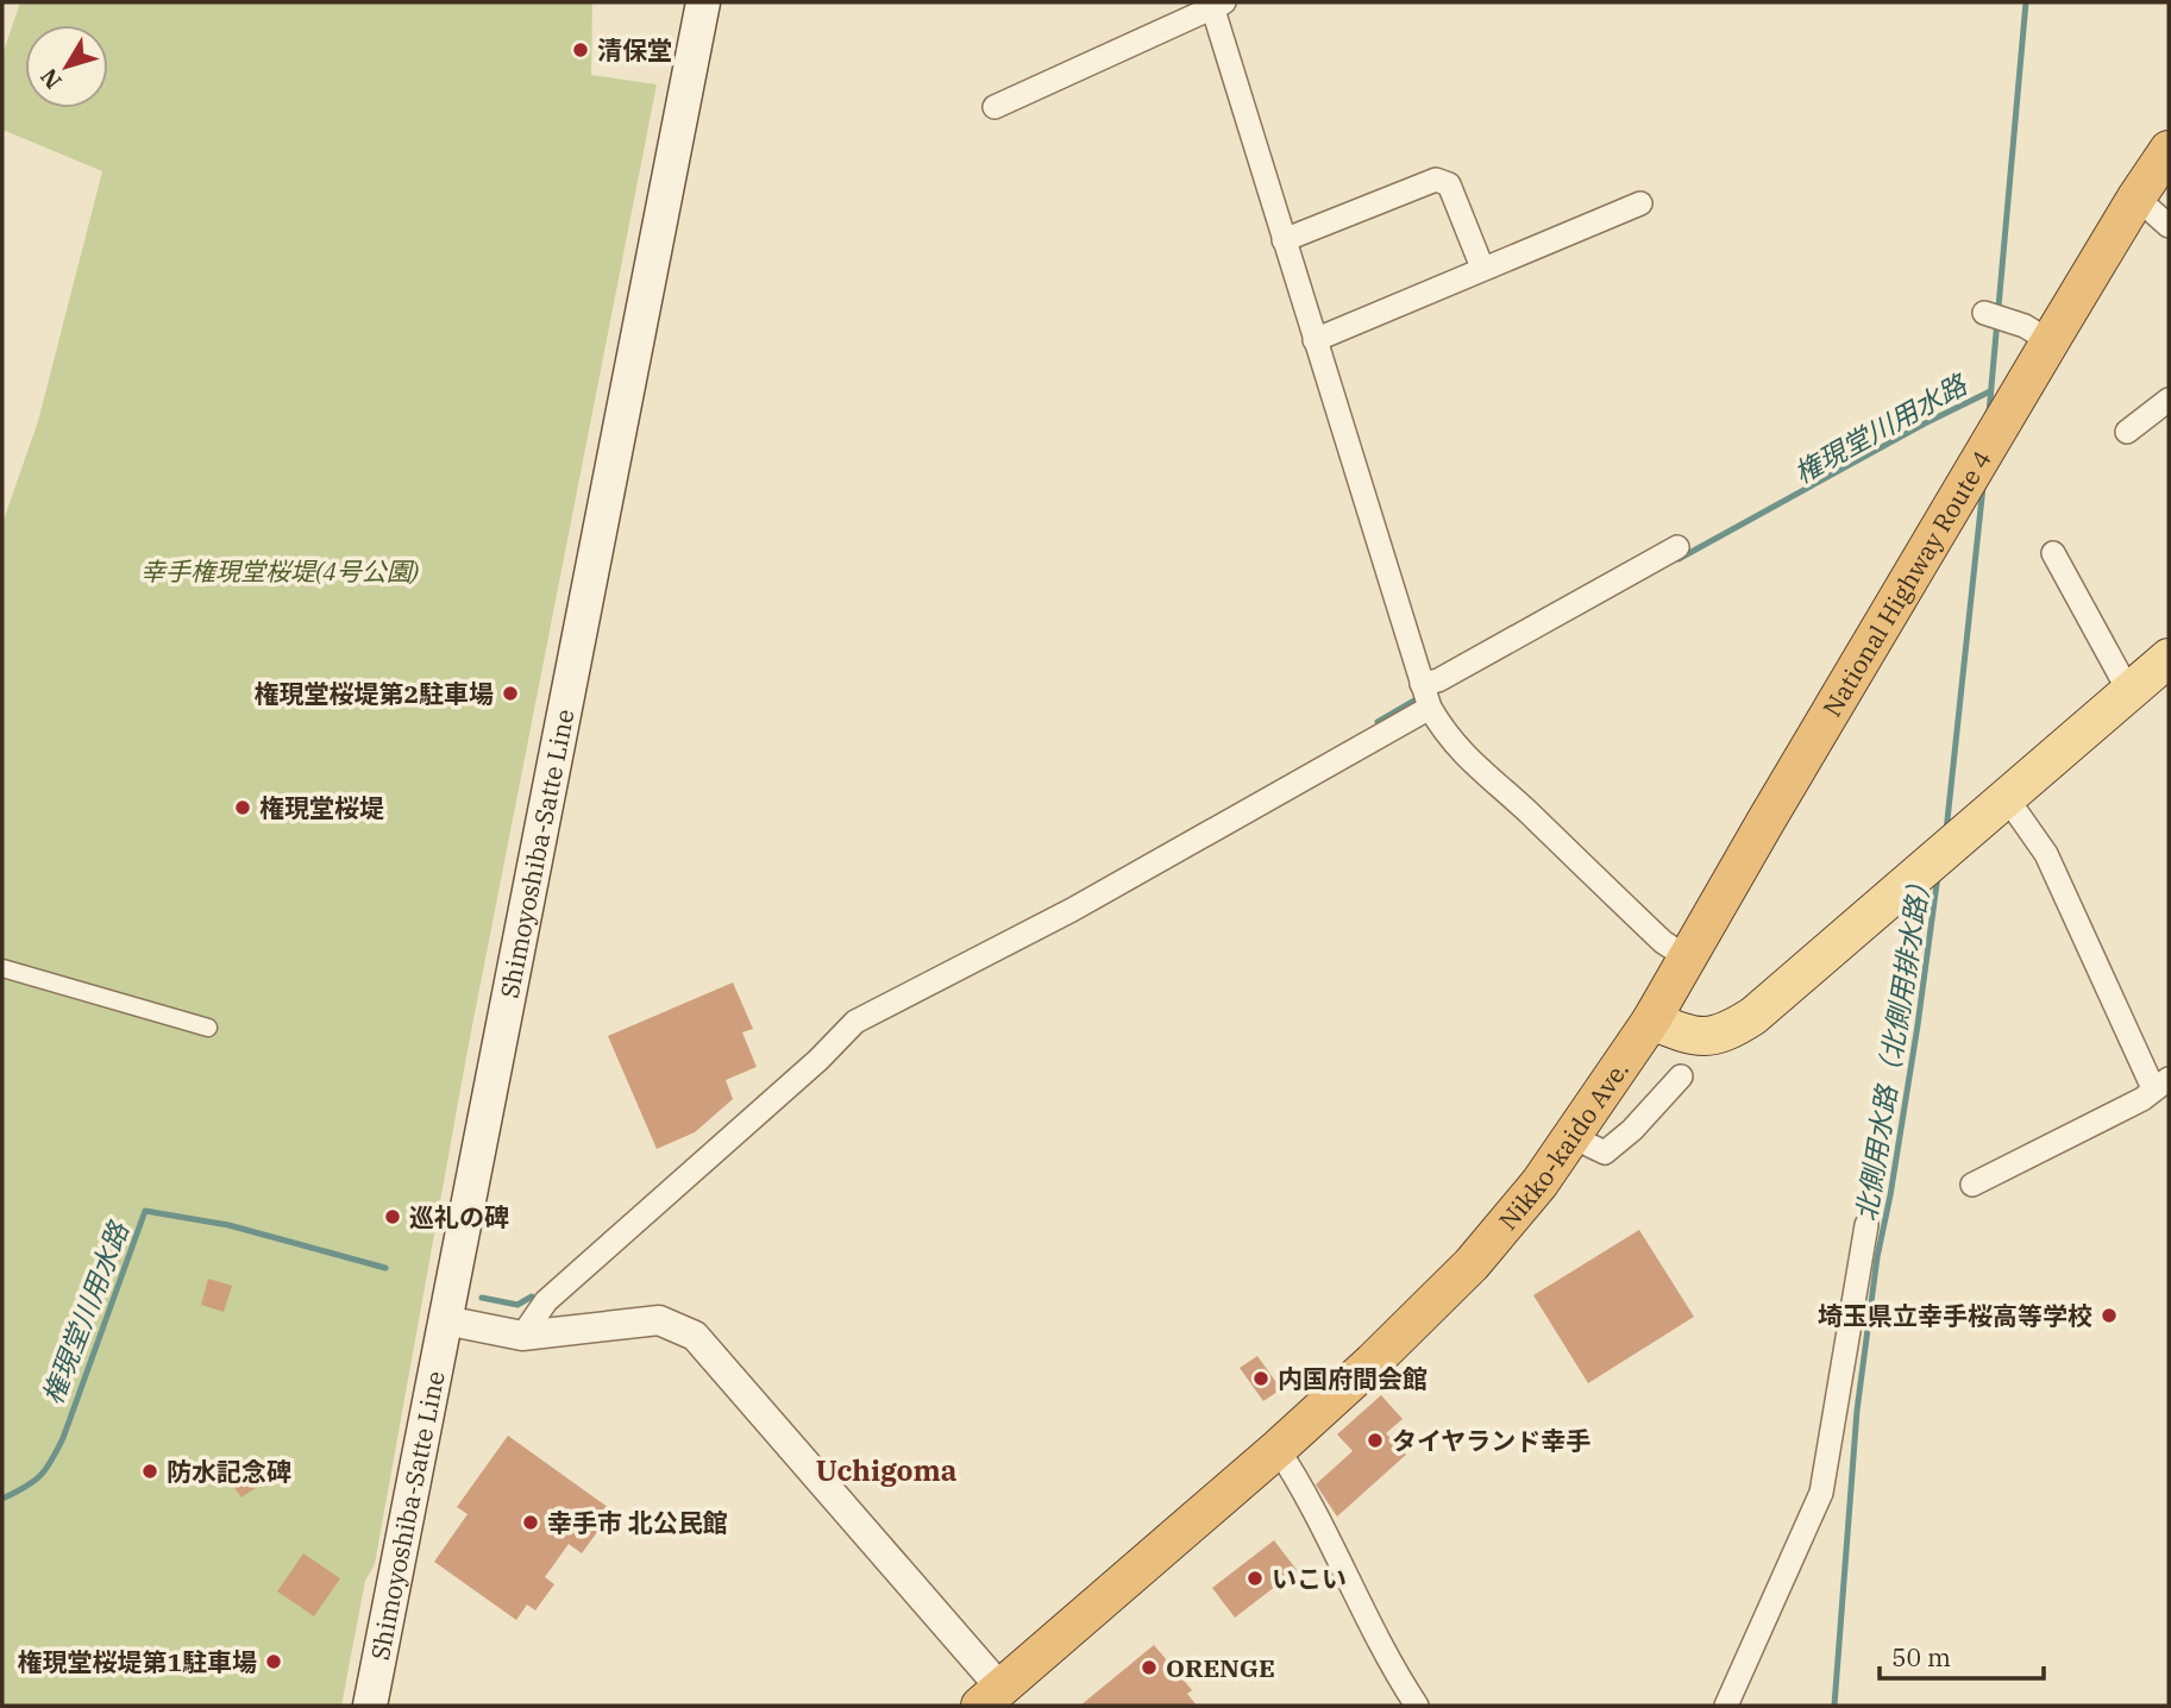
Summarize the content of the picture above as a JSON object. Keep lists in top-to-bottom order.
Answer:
{
  "streets": {
    "highway": ["National Highway Route 4", "Nikko-kaido Ave."],
    "main road": ["Shimoyoshiba-Satte Line"]
  },
  "crossings": [
    ["National Highway Route 4", "Nikko-kaido Ave."]
  ],
  "districts": ["Uchigoma"],
  "water": ["権現堂川用水路", "北側用水路（北側用排水路）"],
  "parks": ["幸手権現堂桜堤(4号公園)"],
  "places": [
    "清保堂",
    "権現堂桜堤第2駐車場",
    "権現堂桜堤",
    "巡礼の碑",
    "埼玉県立幸手桜高等学校",
    "内国府間会館",
    "タイヤランド幸手",
    "防水記念碑",
    "幸手市 北公民館",
    "いこい",
    "権現堂桜堤第1駐車場",
    "ORENGE"
  ],
  "scale_bar": "50 m",
  "north": "bottom left"
}
